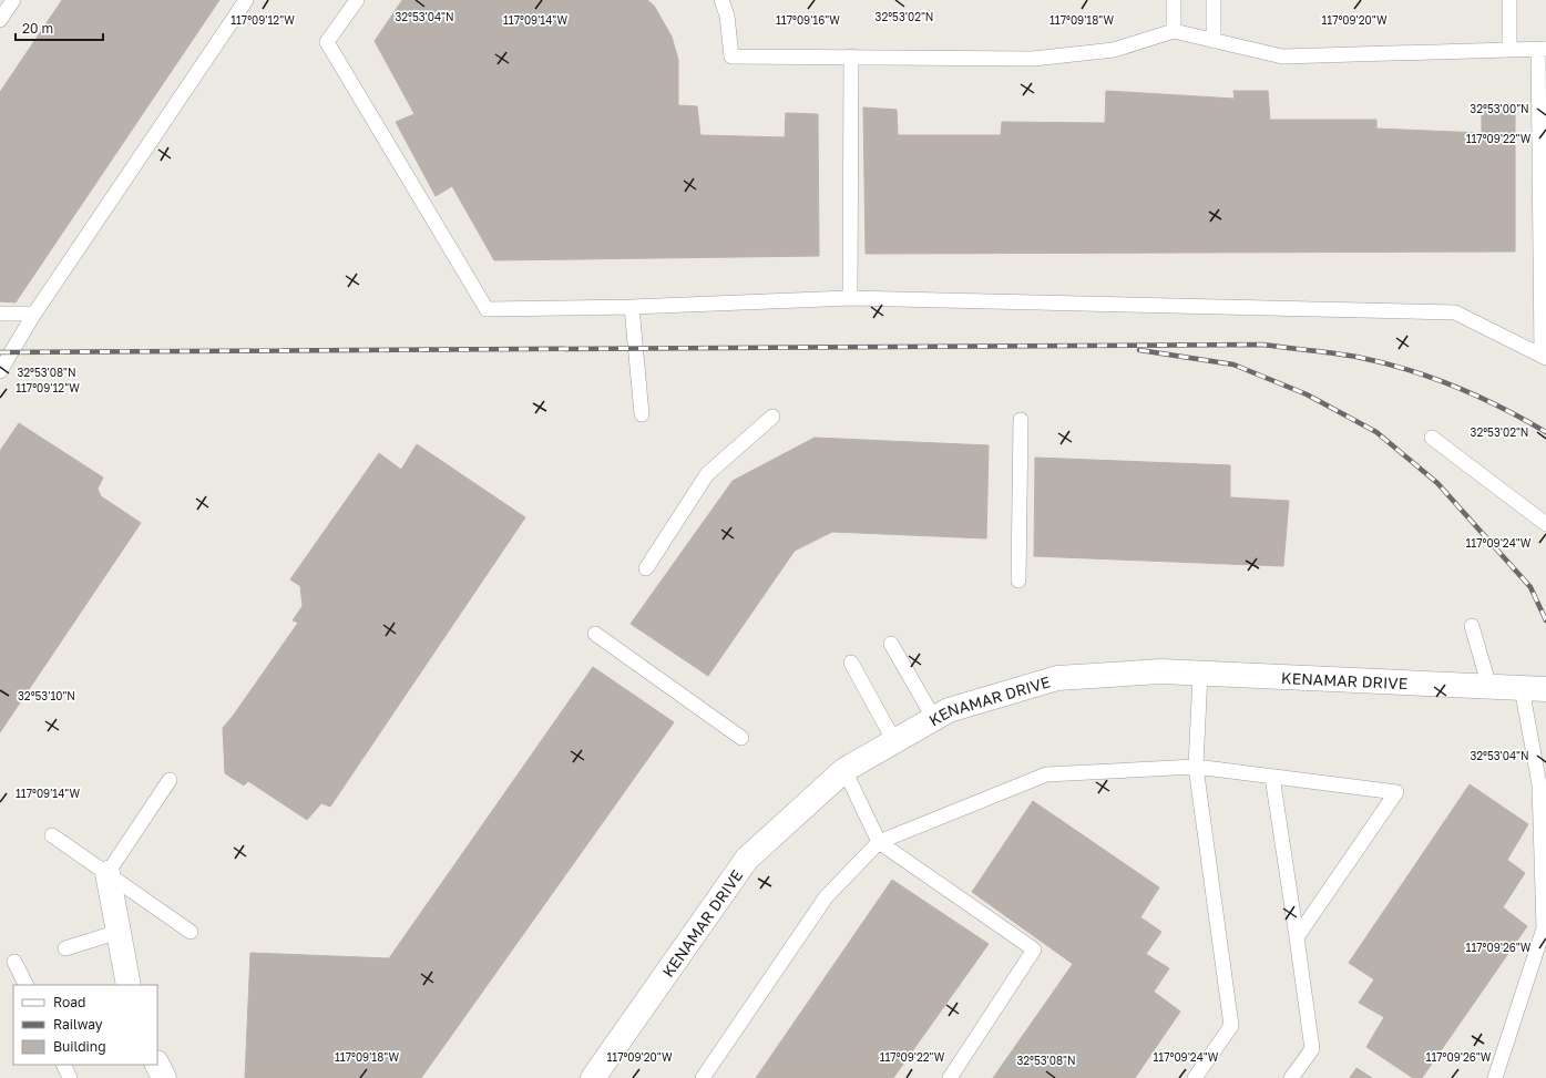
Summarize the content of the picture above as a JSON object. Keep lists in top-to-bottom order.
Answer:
{
  "streets": {
    "street": ["KENAMAR DRIVE"]
  },
  "legend": ["Road", "Railway", "Building"],
  "scale_bar": "20 m",
  "coordinates": [
    "32°53'04\"N",
    "32°53'02\"N",
    "117°09'12\"W",
    "117°09'14\"W",
    "117°09'16\"W",
    "117°09'18\"W",
    "117°09'20\"W",
    "32°53'00\"N",
    "117°09'22\"W",
    "32°53'08\"N",
    "117°09'24\"W",
    "32°53'10\"N",
    "117°09'26\"W"
  ]
}
